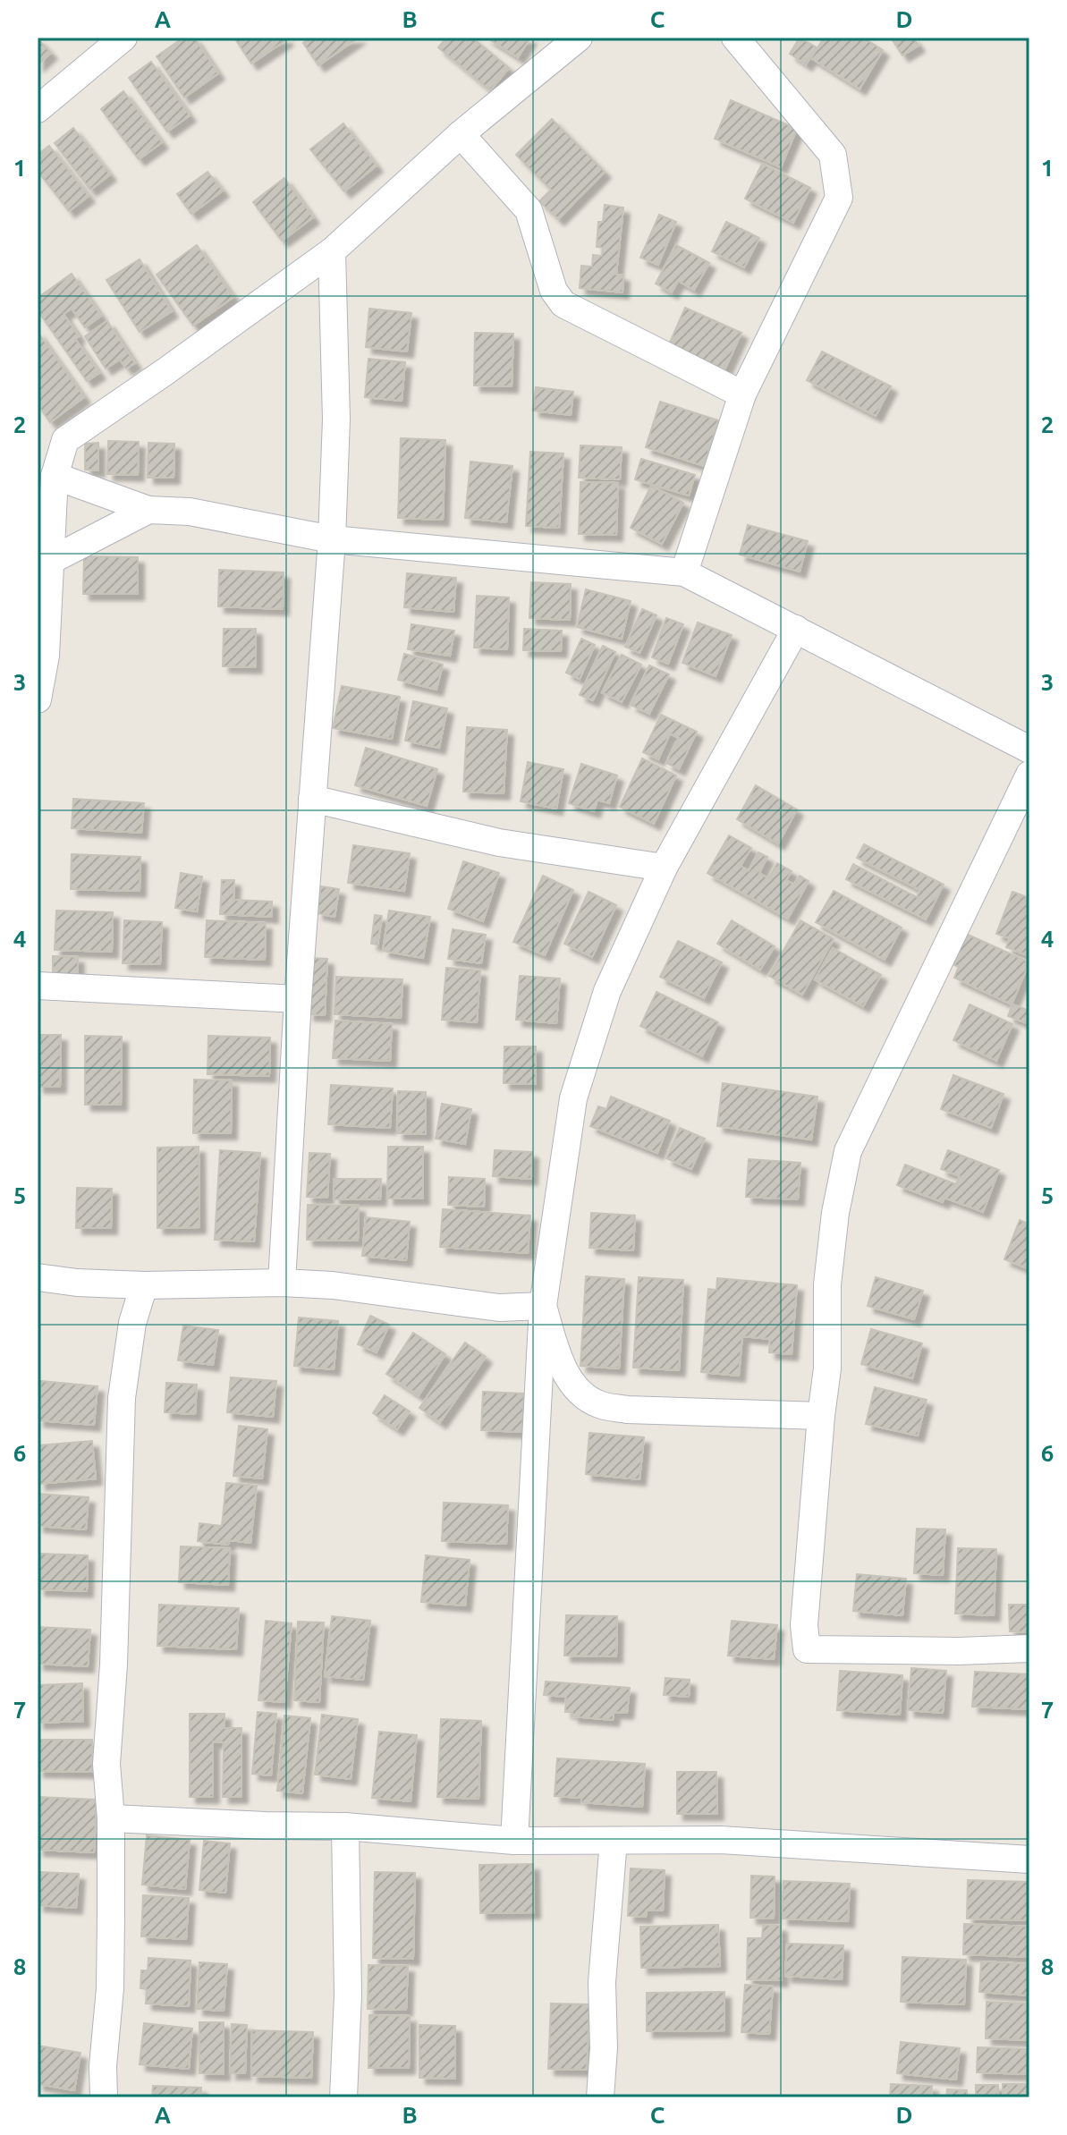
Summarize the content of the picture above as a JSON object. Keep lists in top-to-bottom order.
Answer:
{
  "grid": {
    "columns": [
      "A",
      "B",
      "C",
      "D"
    ],
    "rows": [
      "1",
      "2",
      "3",
      "4",
      "5",
      "6",
      "7",
      "8"
    ]
  }
}
